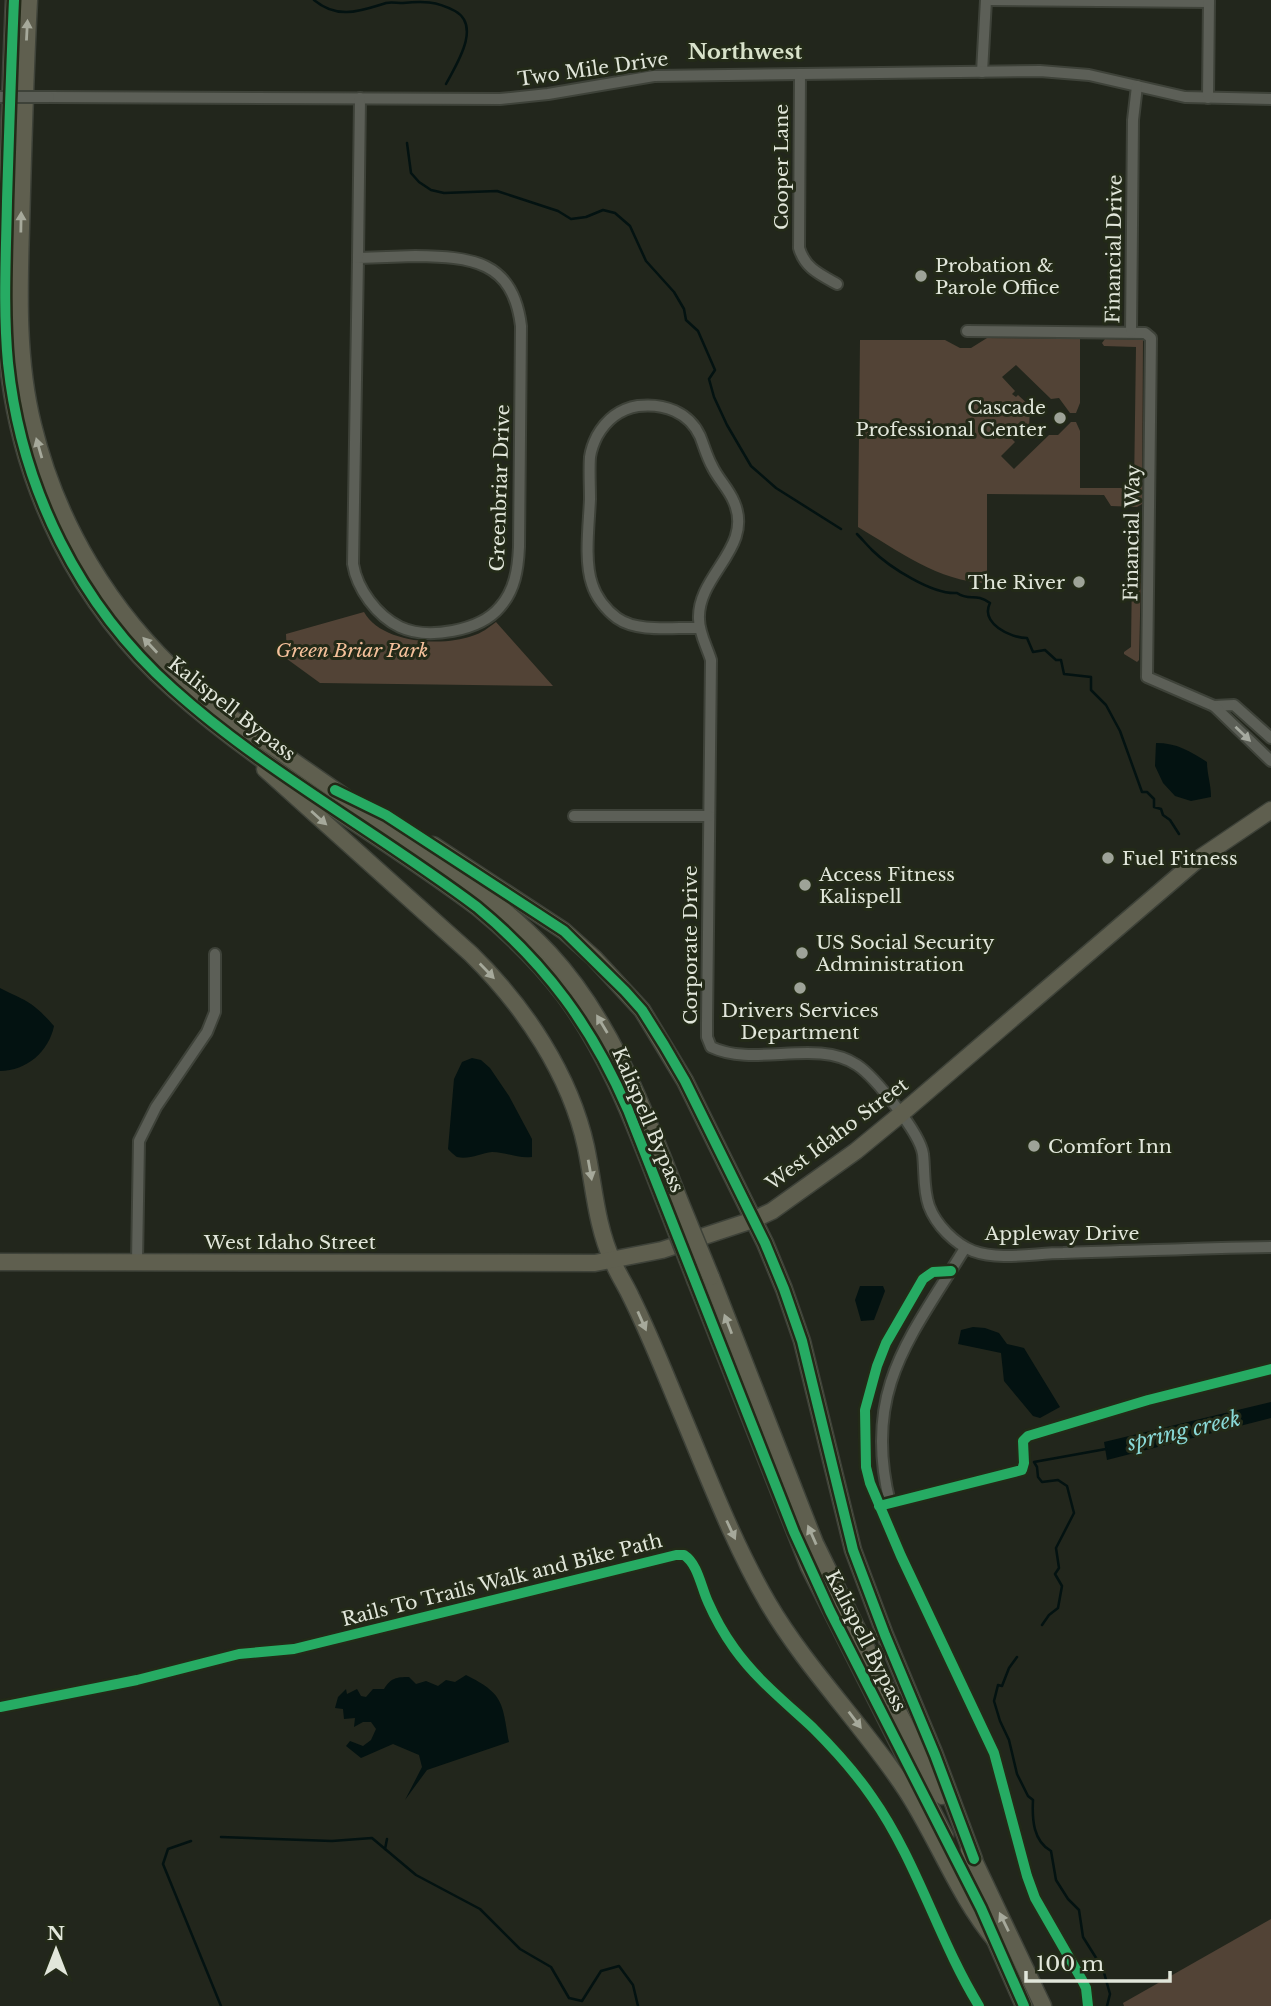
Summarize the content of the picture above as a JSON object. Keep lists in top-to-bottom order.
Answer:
{
  "streets": {
    "highway": ["Kalispell Bypass", "West Idaho Street"],
    "street": [
      "Two Mile Drive",
      "Cooper Lane",
      "Financial Drive",
      "Greenbriar Drive",
      "Financial Way",
      "Corporate Drive",
      "Appleway Drive"
    ],
    "cycle path": ["Rails To Trails Walk and Bike Path"]
  },
  "crossings": [
    ["Two Mile Drive", "Cooper Lane"],
    ["Two Mile Drive", "Financial Drive"],
    ["Two Mile Drive", "Greenbriar Drive"],
    ["Financial Drive", "Financial Way"],
    ["Corporate Drive", "West Idaho Street"],
    ["Corporate Drive", "Appleway Drive"],
    ["West Idaho Street", "Appleway Drive"]
  ],
  "districts": ["Northwest"],
  "water": ["spring creek"],
  "parks": ["Green Briar Park"],
  "places": [
    "Probation & Parole Office",
    "Cascade Professional Center",
    "The River",
    "Fuel Fitness",
    "Access Fitness Kalispell",
    "US Social Security Administration",
    "Drivers Services Department",
    "Comfort Inn"
  ],
  "scale_bar": "100 m",
  "north": "top"
}
